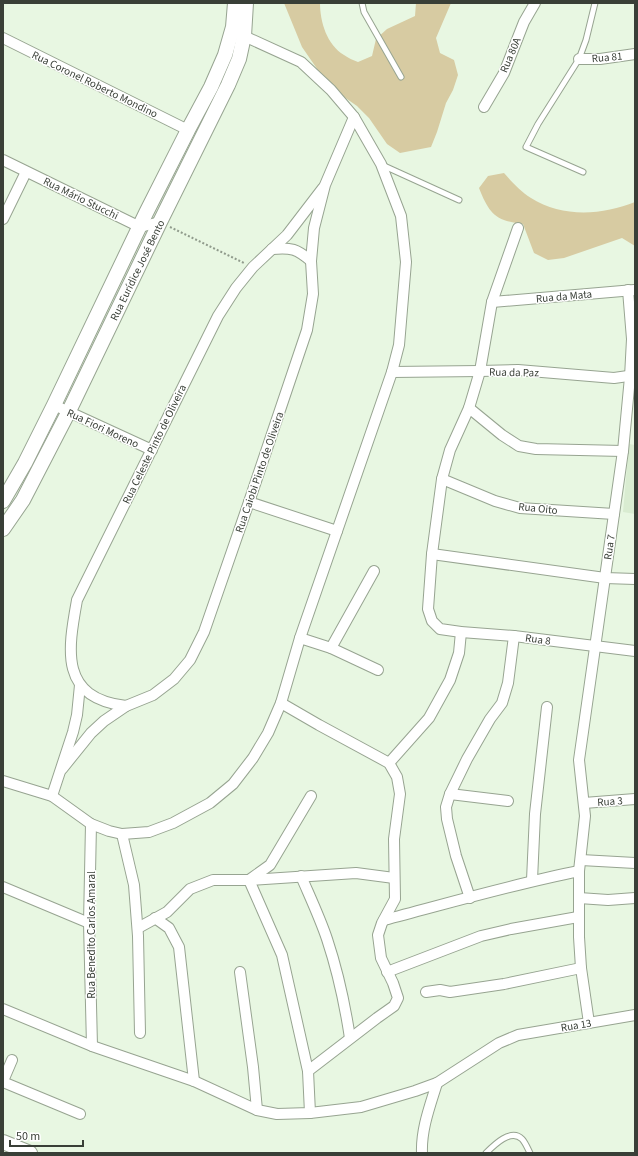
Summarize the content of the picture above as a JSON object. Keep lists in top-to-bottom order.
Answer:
{
  "streets": {
    "street": [
      "Rua 80A",
      "Rua 81",
      "Rua Coronel Roberto Mondino",
      "Rua Mário Stucchi",
      "Rua Eurídice José Bento",
      "Rua da Mata",
      "Rua da Paz",
      "Rua Fiori Moreno",
      "Rua Celeste Pinto de Oliveira",
      "Rua Caiobi Pinto de Oliveira",
      "Rua Oito",
      "Rua 7",
      "Rua 8",
      "Rua 3",
      "Rua Benedito Carlos Amaral",
      "Rua 13"
    ]
  },
  "crossings": [
    ["Rua Coronel Roberto Mondino", "Rua Eurídice José Bento"],
    ["Rua Mário Stucchi", "Rua Eurídice José Bento"],
    ["Rua Eurídice José Bento", "Rua Fiori Moreno"],
    ["Rua da Mata", "Rua 7"],
    ["Rua da Paz", "Rua 7"],
    ["Rua Fiori Moreno", "Rua Celeste Pinto de Oliveira"],
    ["Rua Celeste Pinto de Oliveira", "Rua Caiobi Pinto de Oliveira"],
    ["Rua Oito", "Rua 7"],
    ["Rua 7", "Rua 8"],
    ["Rua 7", "Rua 3"],
    ["Rua 7", "Rua 13"],
    ["Rua Benedito Carlos Amaral", "Rua 13"]
  ],
  "scale_bar": "50 m"
}
